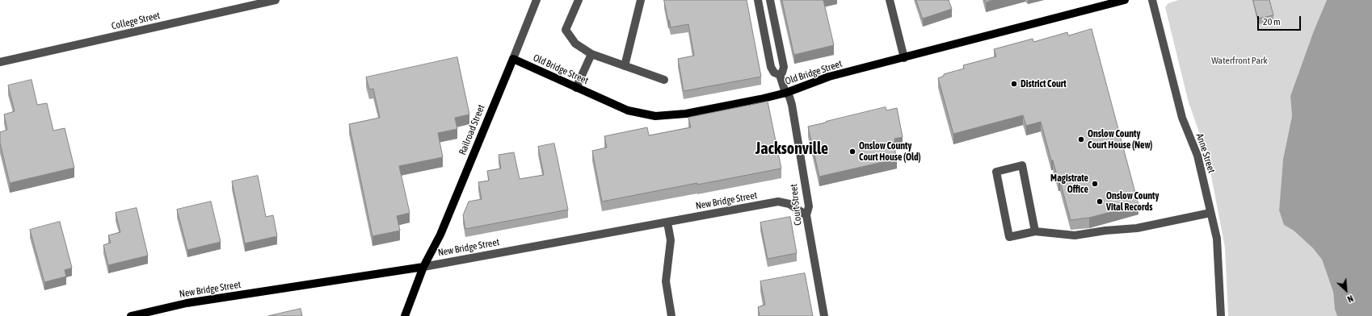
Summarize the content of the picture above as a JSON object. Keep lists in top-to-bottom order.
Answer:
{
  "streets": {
    "main road": ["Old Bridge Street", "Railroad Street", "New Bridge Street"],
    "street": ["College Street", "Anne Street", "Court Street"]
  },
  "crossings": [
    ["Old Bridge Street", "Railroad Street"],
    ["Old Bridge Street", "Court Street"],
    ["Railroad Street", "New Bridge Street"],
    ["New Bridge Street", "Court Street"]
  ],
  "districts": ["Jacksonville"],
  "parks": ["Waterfront Park"],
  "places": [
    "District Court",
    "Onslow County Court House (New)",
    "Onslow County Court House (Old)",
    "Magistrate Office",
    "Onslow County Vital Records"
  ],
  "scale_bar": "20 m",
  "north": "bottom right"
}
